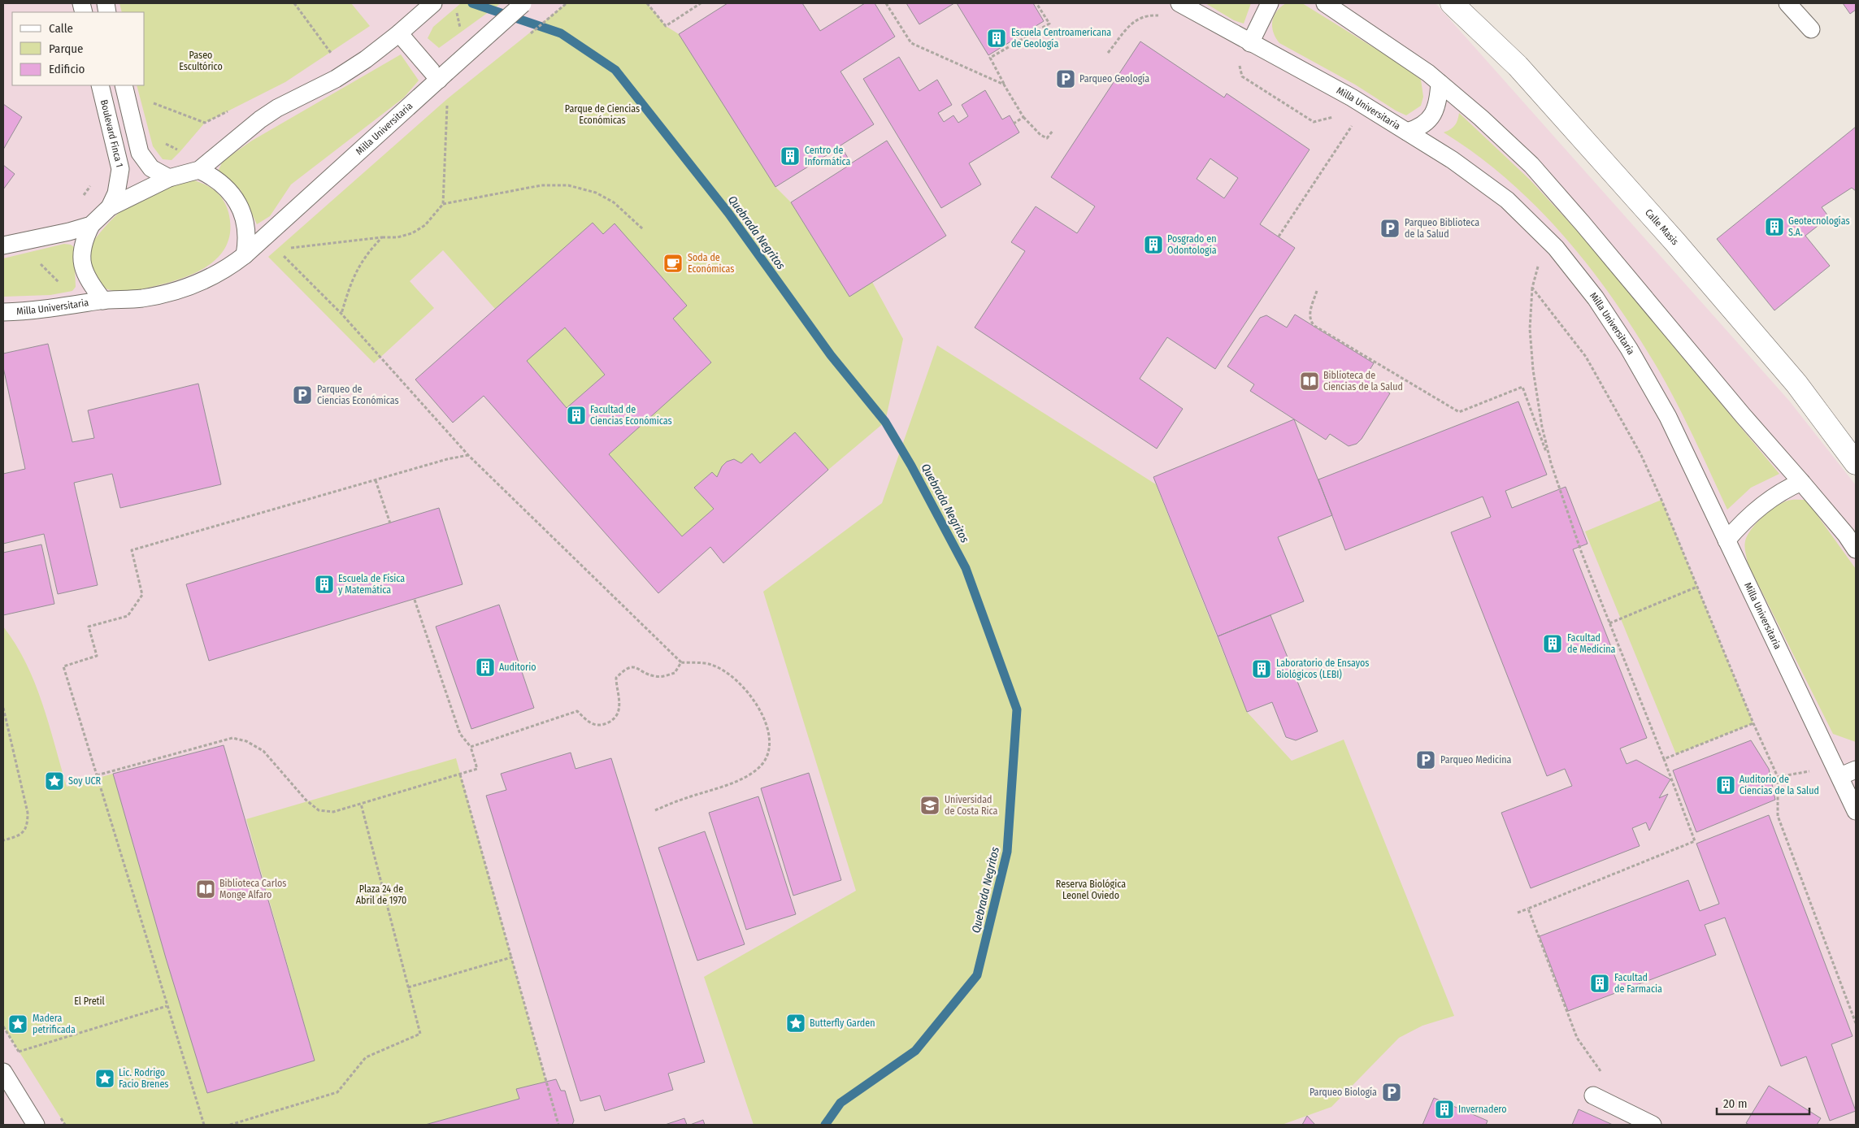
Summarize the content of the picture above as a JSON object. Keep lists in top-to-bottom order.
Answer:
{
  "streets": {
    "street": ["Calle Masis"],
    "lane": ["Milla Universitaria", "Boulevard Finca 1"]
  },
  "crossings": [
    ["Milla Universitaria", "Boulevard Finca 1"]
  ],
  "water": ["Quebrada Negritos"],
  "parks": [
    "Paseo Escultórico",
    "Parque de Ciencias Económicas",
    "Reserva Biológica Leonel Oviedo",
    "Plaza 24 de Abril de 1970",
    "El Pretil"
  ],
  "places": {
    "building": [
      "Escuela Centroamericana de Geología",
      "Centro de Informática",
      "Geotecnologías S.A.",
      "Posgrado en Odontología",
      "Facultad de Ciencias Económicas",
      "Escuela de Física y Matemática",
      "Facultad de Medicina",
      "Auditorio",
      "Laboratorio de Ensayos Biológicos (LEBI)",
      "Auditorio de Ciencias de la Salud",
      "Facultad de Farmacia",
      "Invernadero"
    ],
    "parking": [
      "Parqueo Geología",
      "Parqueo Biblioteca de la Salud",
      "Parqueo de Ciencias Económicas",
      "Parqueo Medicina",
      "Parqueo Biología"
    ],
    "cafe": ["Soda de Económicas"],
    "library": ["Biblioteca de Ciencias de la Salud", "Biblioteca Carlos Monge Alfaro"],
    "place": [
      "Soy UCR",
      "Butterfly Garden",
      "Madera petrificada",
      "Lic. Rodrigo Facio Brenes"
    ],
    "school or university": ["Universidad de Costa Rica"]
  },
  "legend": ["Calle", "Parque", "Edificio"],
  "scale_bar": "20 m"
}
